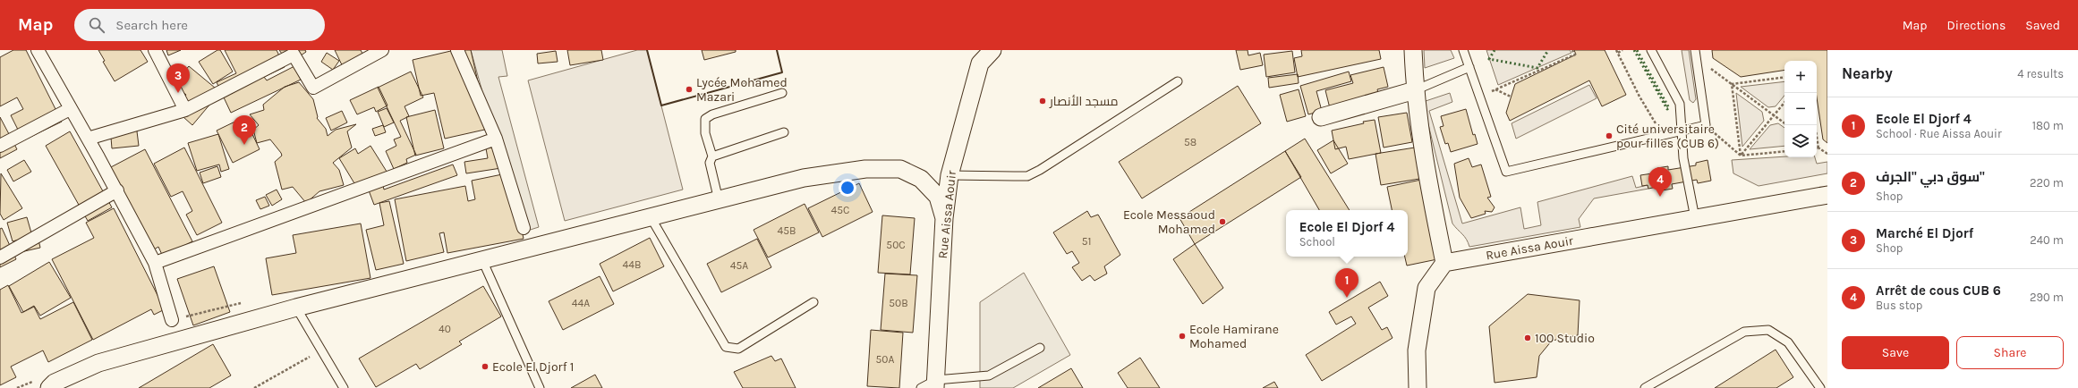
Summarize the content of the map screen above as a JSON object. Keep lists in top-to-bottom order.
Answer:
{
  "streets": {
    "street": ["Rue Aissa Aouir"]
  },
  "places": [
    "Lycée Mohamed Mazari",
    "مسجد الأنصار",
    "Cité universitaire pour filles (CUB 6)",
    "Ecole Messaoud Mohamed",
    "Ecole Hamirane Mohamed",
    "100 Studio",
    "Ecole El Djorf 1"
  ],
  "house_numbers": [
    "58",
    "45C",
    "45B",
    "51",
    "50C",
    "44B",
    "45A",
    "44A",
    "50B",
    "40",
    "50A"
  ],
  "page": {
    "header": "Map",
    "search": "Search here",
    "nav": ["Map", "Directions", "Saved"],
    "heading": ["Nearby", "4 results"],
    "map_buttons": ["+", "−"],
    "pins": [
      "3",
      "2",
      "4",
      "1"
    ],
    "list": [
      {
        "mark": "1",
        "name": "Ecole El Djorf 4",
        "note": "School · Rue Aissa Aouir",
        "value": "180 m"
      },
      {
        "mark": "2",
        "name": "سوق دبي \"الجرف\"",
        "note": "Shop",
        "value": "220 m"
      },
      {
        "mark": "3",
        "name": "Marché El Djorf",
        "note": "Shop",
        "value": "240 m"
      },
      {
        "mark": "4",
        "name": "Arrêt de cous CUB 6",
        "note": "Bus stop",
        "value": "290 m"
      }
    ],
    "popup": ["Ecole El Djorf 4", "School"],
    "buttons": ["Save", "Share"]
  }
}
